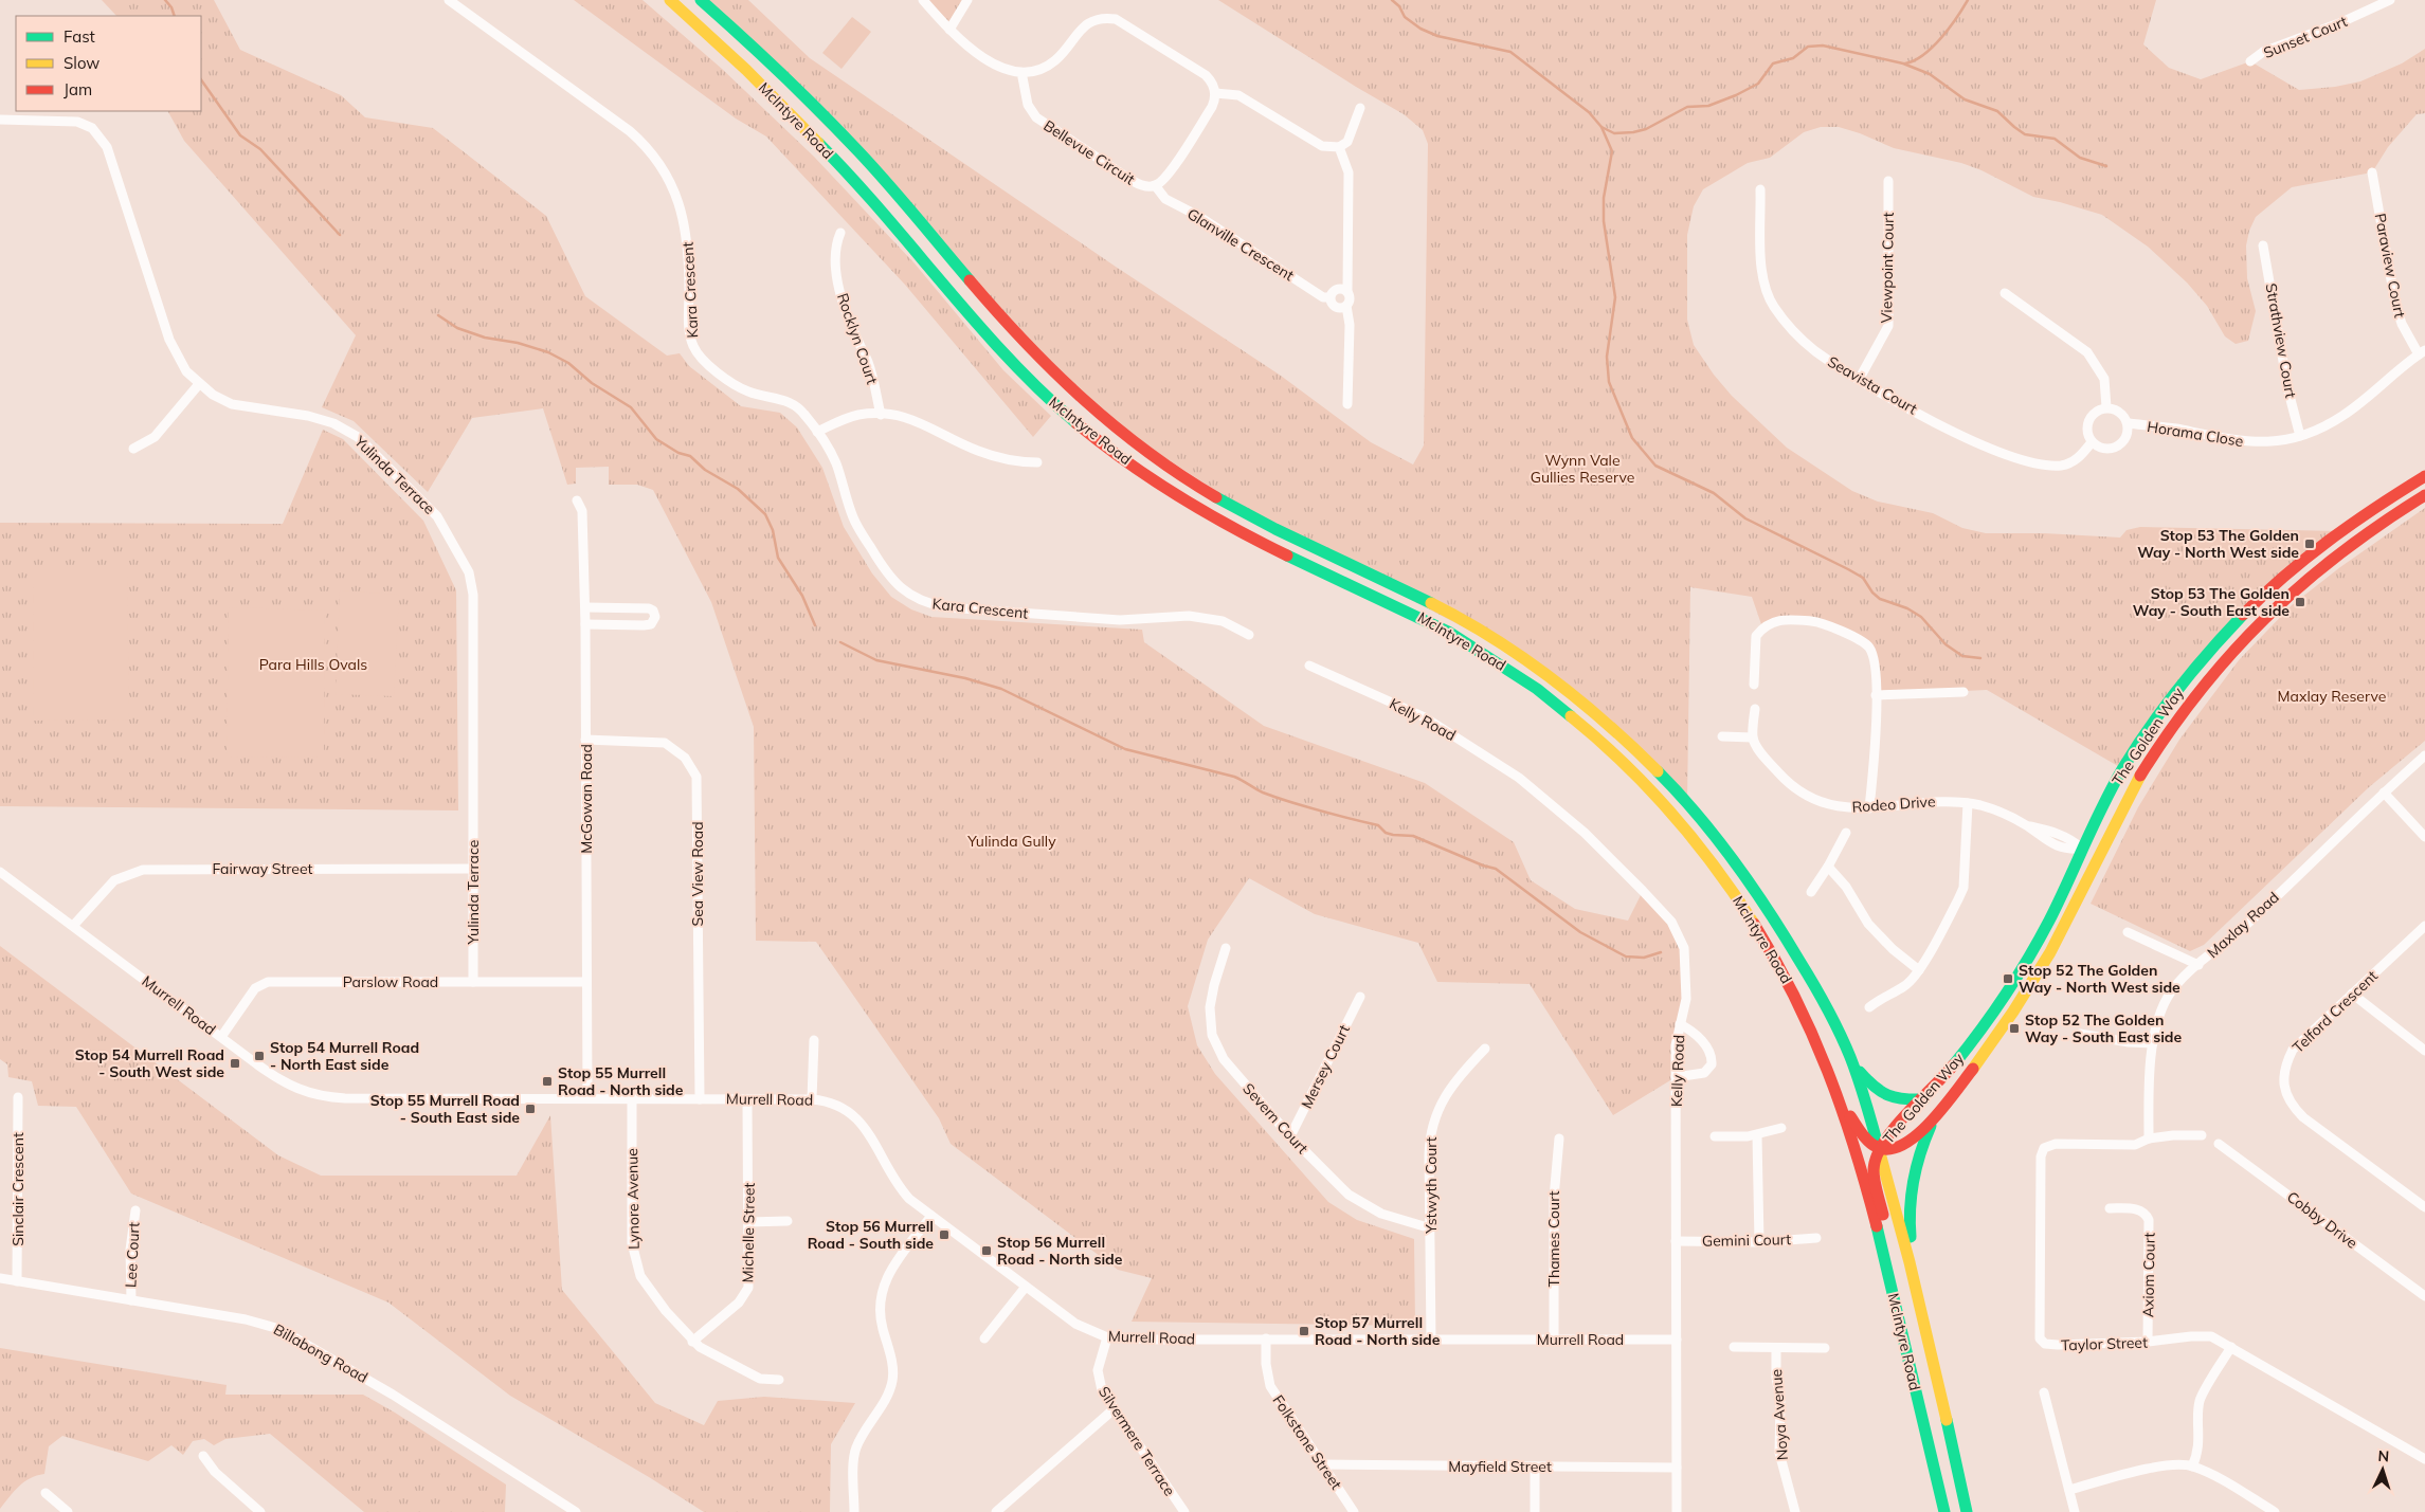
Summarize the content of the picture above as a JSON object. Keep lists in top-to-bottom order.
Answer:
{
  "streets": {
    "main road": ["McIntyre Road", "The Golden Way"],
    "street": [
      "Sunset Court",
      "Bellevue Circuit",
      "Glanville Crescent",
      "Paraview Court",
      "Viewpoint Court",
      "Kara Crescent",
      "Rocklyn Court",
      "Strathview Court",
      "Seavista Court",
      "Horama Close",
      "Yulinda Terrace",
      "Kelly Road",
      "McGowan Road",
      "Rodeo Drive",
      "Fairway Street",
      "Sea View Road",
      "Maxlay Road",
      "Parslow Road",
      "Murrell Road",
      "Telford Crescent",
      "Mersey Court",
      "Severn Court",
      "Ystwyth Court",
      "Sinclair Crescent",
      "Lynore Avenue",
      "Cobby Drive",
      "Michelle Street",
      "Thames Court",
      "Gemini Court",
      "Lee Court",
      "Axiom Court",
      "Taylor Street",
      "Billabong Road",
      "Noya Avenue",
      "Silvermere Terrace",
      "Folkstone Street",
      "Mayfield Street"
    ]
  },
  "crossings": [
    ["McIntyre Road", "The Golden Way"],
    ["Bellevue Circuit", "Glanville Crescent"],
    ["Paraview Court", "Horama Close"],
    ["Viewpoint Court", "Seavista Court"],
    ["Strathview Court", "Horama Close"],
    ["Seavista Court", "Horama Close"],
    ["Yulinda Terrace", "Fairway Street"],
    ["Yulinda Terrace", "Parslow Road"],
    ["Kelly Road", "Murrell Road"],
    ["Kelly Road", "Gemini Court"],
    ["Kelly Road", "Mayfield Street"],
    ["The Golden Way", "Rodeo Drive"],
    ["McGowan Road", "Sea View Road"],
    ["McGowan Road", "Parslow Road"],
    ["McGowan Road", "Murrell Road"],
    ["Fairway Street", "Murrell Road"],
    ["Sea View Road", "Murrell Road"],
    ["Maxlay Road", "Taylor Street"],
    ["Parslow Road", "Murrell Road"],
    ["Murrell Road", "Ystwyth Court"],
    ["Murrell Road", "Lynore Avenue"],
    ["Murrell Road", "Michelle Street"],
    ["Murrell Road", "Thames Court"],
    ["Murrell Road", "Silvermere Terrace"],
    ["Murrell Road", "Folkstone Street"],
    ["Mersey Court", "Severn Court"],
    ["Severn Court", "Ystwyth Court"],
    ["Sinclair Crescent", "Billabong Road"],
    ["Lynore Avenue", "Michelle Street"],
    ["Lee Court", "Billabong Road"],
    ["Axiom Court", "Taylor Street"],
    ["Folkstone Street", "Mayfield Street"]
  ],
  "parks": [
    "Wynn Vale Gullies Reserve",
    "Para Hills Ovals",
    "Maxlay Reserve",
    "Yulinda Gully"
  ],
  "places": {
    "transit": [
      "Stop 53 The Golden Way - North West side",
      "Stop 53 The Golden Way - South East side",
      "Stop 52 The Golden Way - North West side",
      "Stop 52 The Golden Way - South East side",
      "Stop 54 Murrell Road - North East side",
      "Stop 54 Murrell Road - South West side",
      "Stop 55 Murrell Road - North side",
      "Stop 55 Murrell Road - South East side",
      "Stop 56 Murrell Road - South side",
      "Stop 56 Murrell Road - North side",
      "Stop 57 Murrell Road - North side"
    ]
  },
  "legend": ["Fast", "Slow", "Jam"],
  "north": "top"
}
